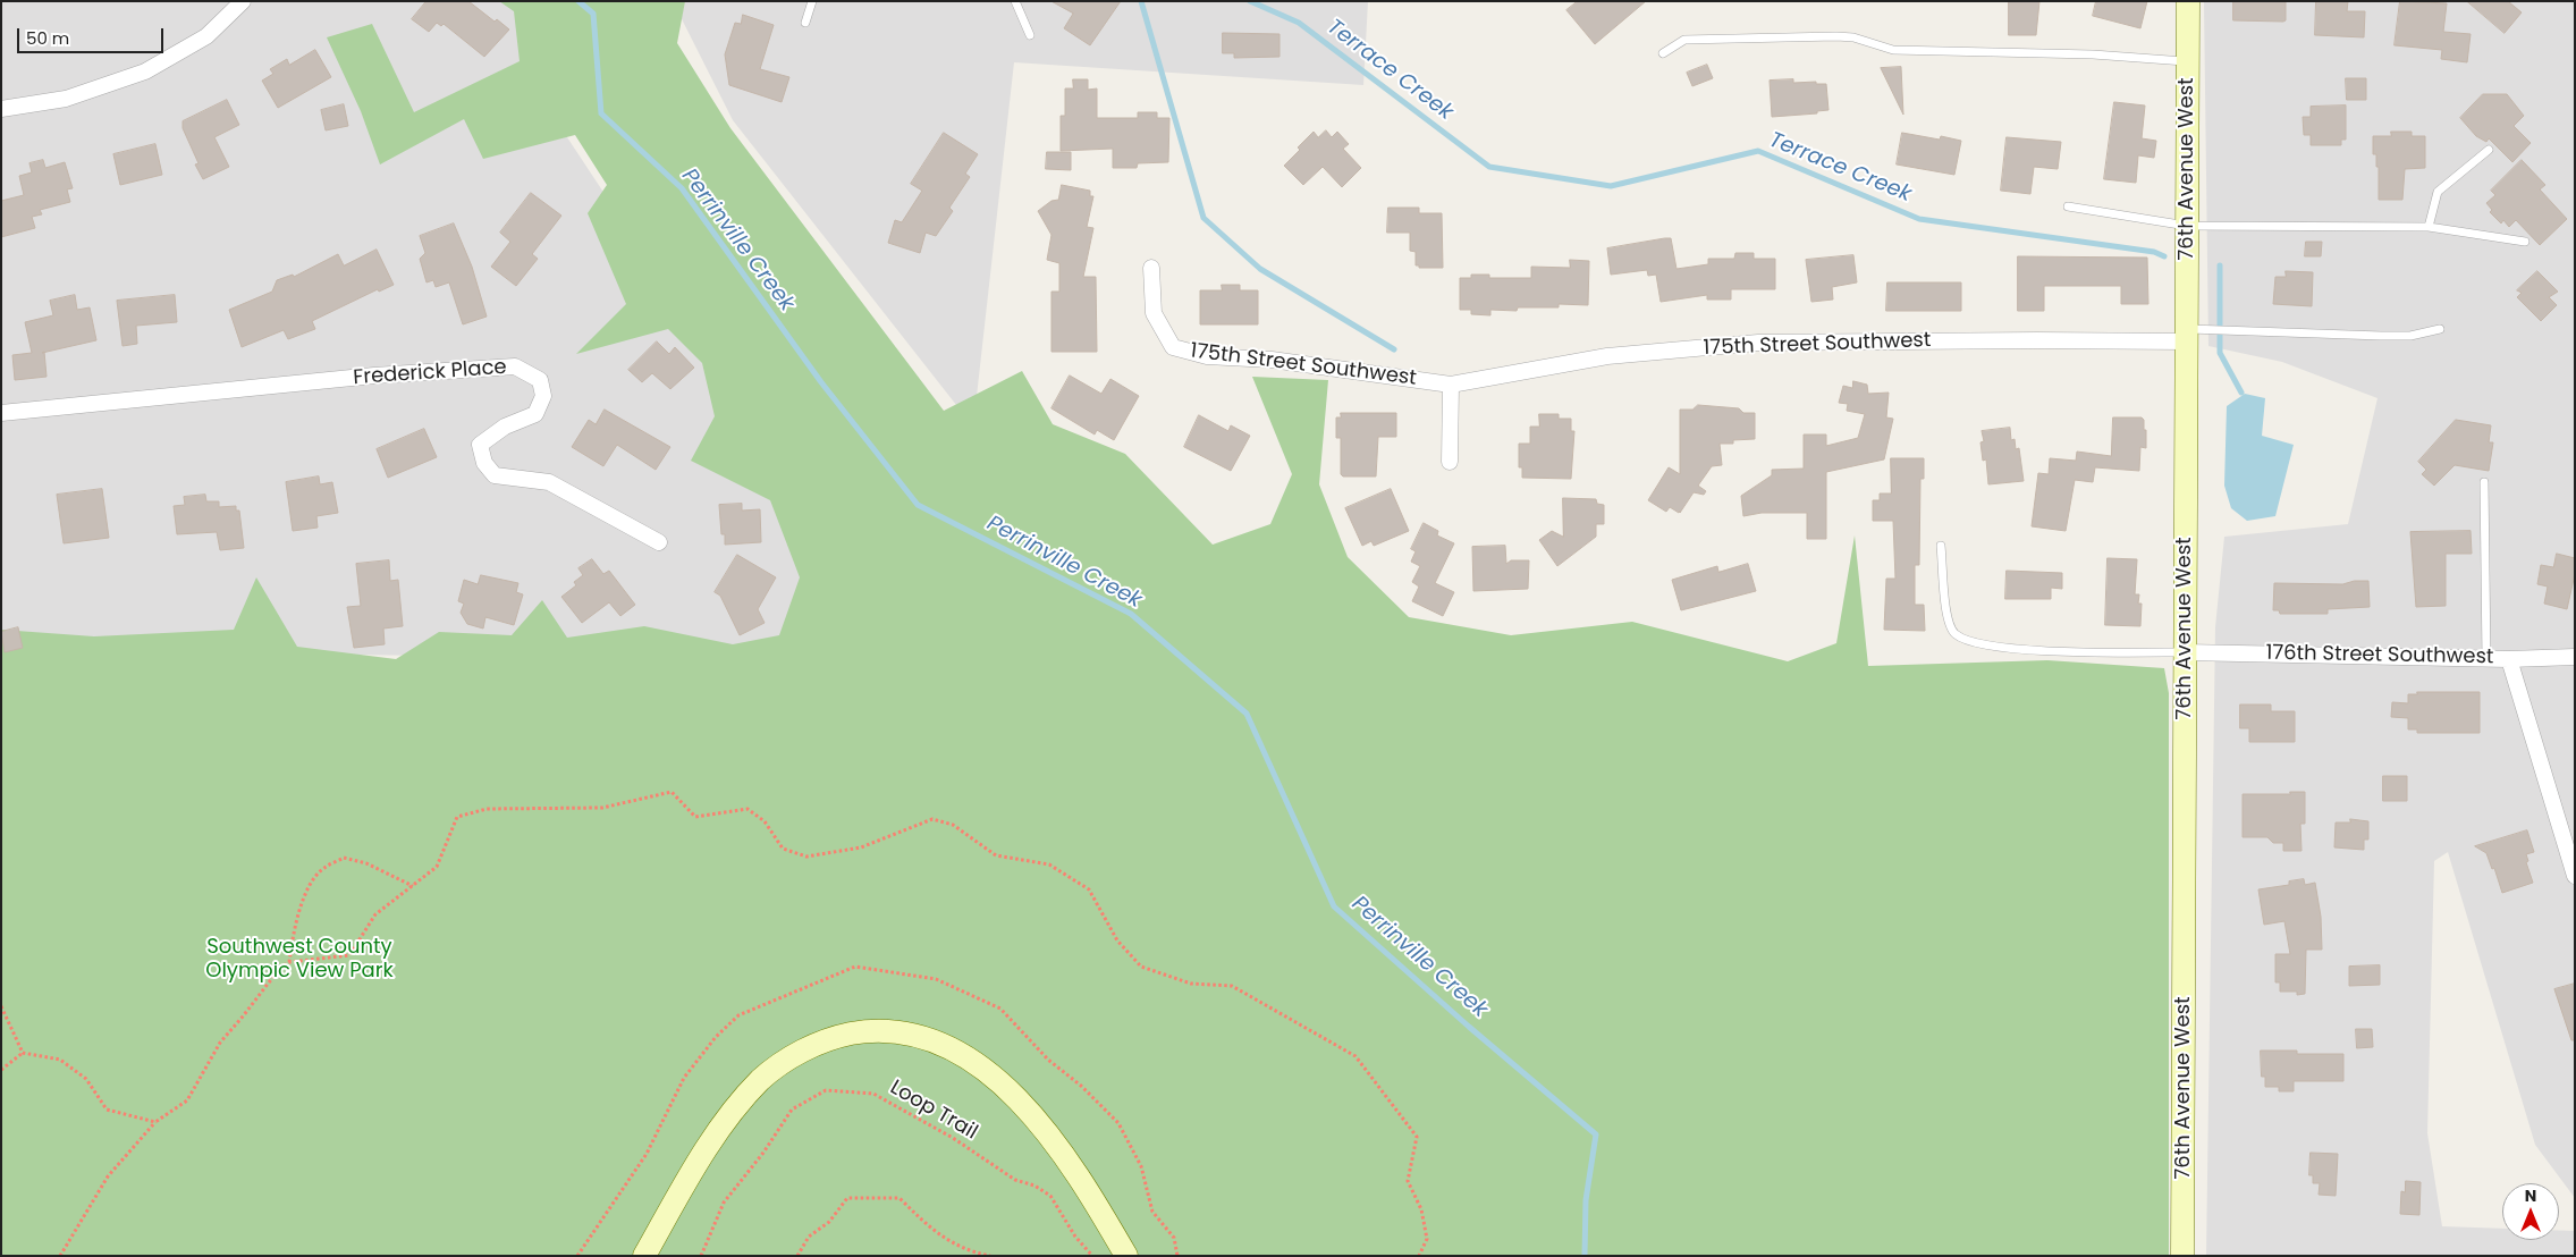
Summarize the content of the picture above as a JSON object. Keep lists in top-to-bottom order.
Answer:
{
  "streets": {
    "street": [
      "76th Avenue West",
      "175th Street Southwest",
      "Frederick Place",
      "176th Street Southwest"
    ],
    "path": ["Loop Trail"]
  },
  "crossings": [
    ["76th Avenue West", "175th Street Southwest"],
    ["76th Avenue West", "176th Street Southwest"]
  ],
  "water": ["Terrace Creek", "Perrinville Creek"],
  "parks": ["Southwest County Olympic View Park"],
  "scale_bar": "50 m",
  "north": "top"
}
